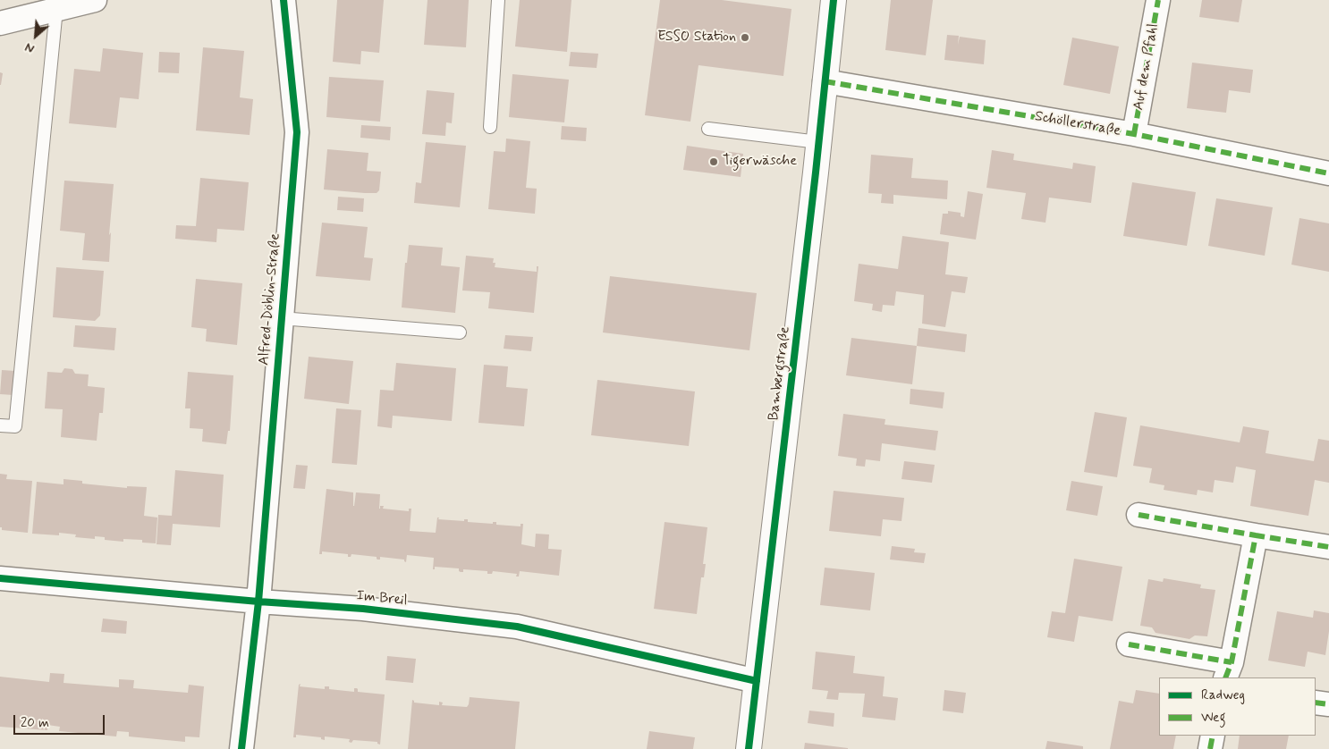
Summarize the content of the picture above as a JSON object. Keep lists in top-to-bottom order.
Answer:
{
  "streets": {
    "street": [
      "Auf dem Pfahl",
      "Schöllerstraße",
      "Alfred-Döblin-Straße",
      "Bambergstraße",
      "Im Breil"
    ]
  },
  "crossings": [
    ["Auf dem Pfahl", "Schöllerstraße"],
    ["Schöllerstraße", "Bambergstraße"],
    ["Alfred-Döblin-Straße", "Im Breil"],
    ["Bambergstraße", "Im Breil"]
  ],
  "places": ["ESSO Station", "Tigerwäsche"],
  "legend": ["Radweg", "Weg"],
  "scale_bar": "20 m",
  "north": "bottom left"
}
